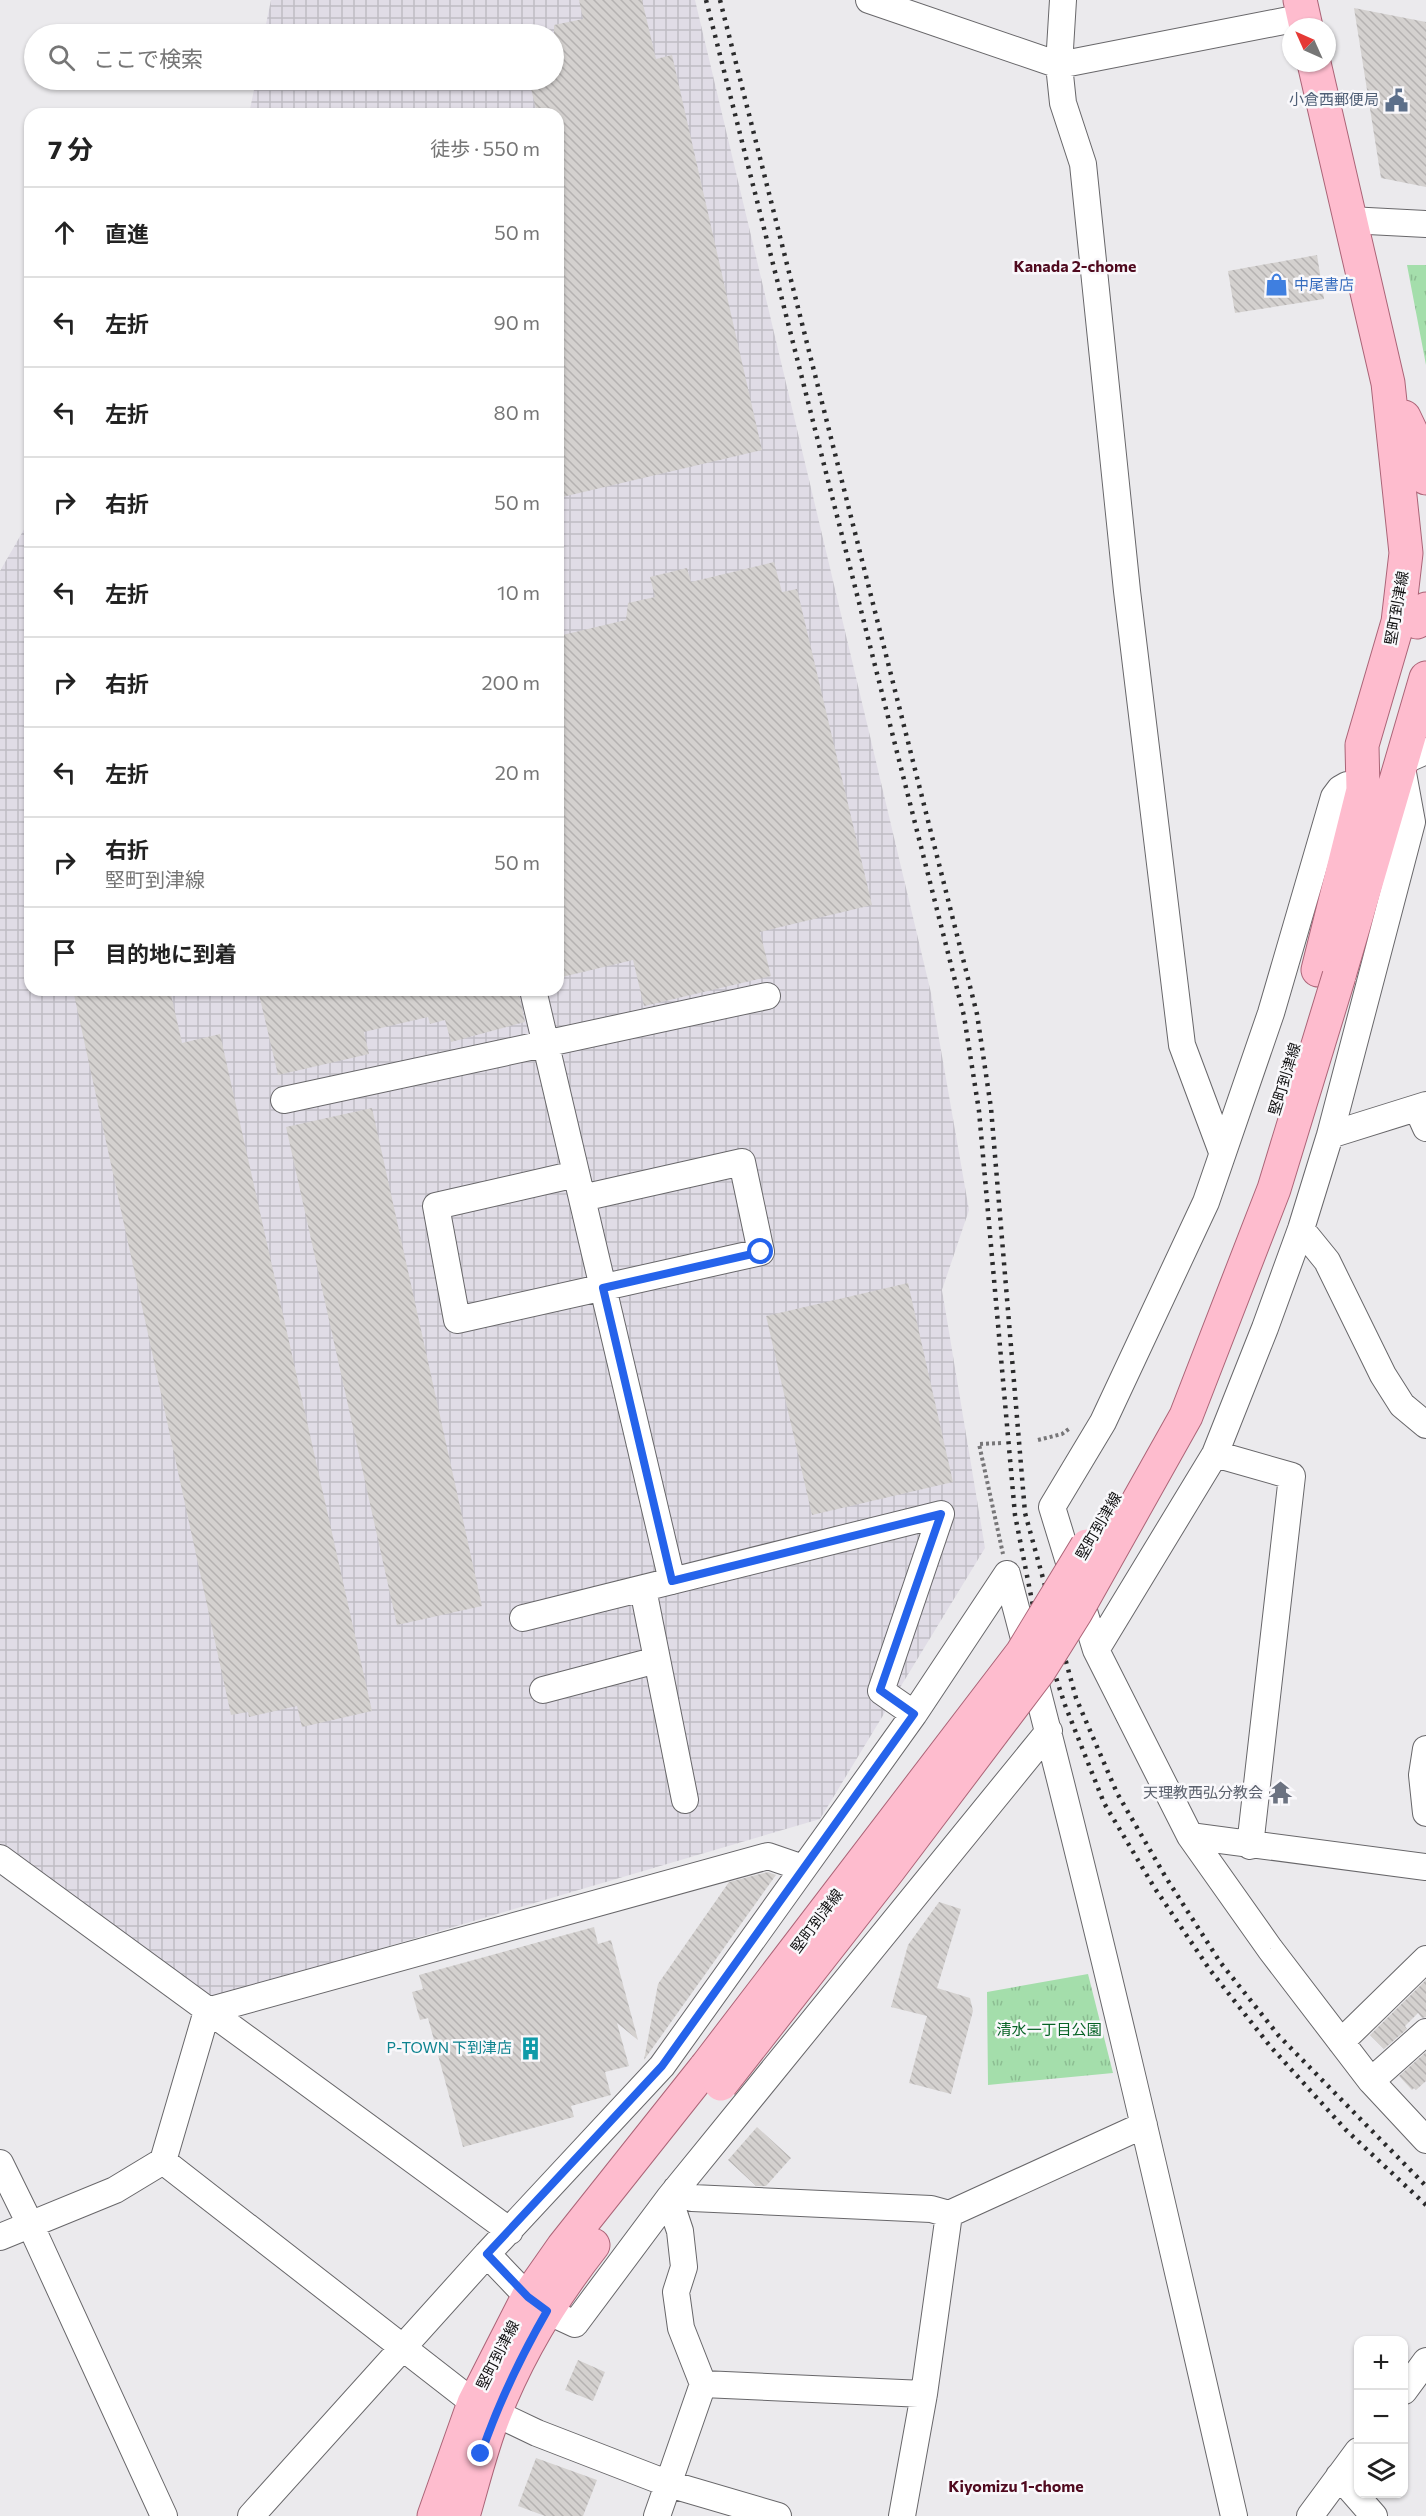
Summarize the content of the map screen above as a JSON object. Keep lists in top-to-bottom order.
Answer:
{
  "streets": {
    "main road": ["堅町到津線"]
  },
  "districts": ["Kanada 2-chome", "Kiyomizu 1-chome"],
  "parks": ["清水一丁目公園"],
  "places": {
    "public building": ["小倉西郵便局"],
    "shop": ["中尾書店"],
    "temple": ["天理教西弘分教会"],
    "building": ["P-TOWN 下到津店"]
  },
  "north": "top left",
  "page": {
    "search": "ここで検索",
    "heading": ["7 分", "徒歩 · 550 m"],
    "list": [
      ["直進", "50 m"],
      ["左折", "90 m"],
      ["左折", "80 m"],
      ["右折", "50 m"],
      ["左折", "10 m"],
      ["右折", "200 m"],
      ["左折", "20 m"],
      ["右折", "堅町到津線", "50 m"],
      "目的地に到着"
    ],
    "map_buttons": ["+", "−"]
  }
}
